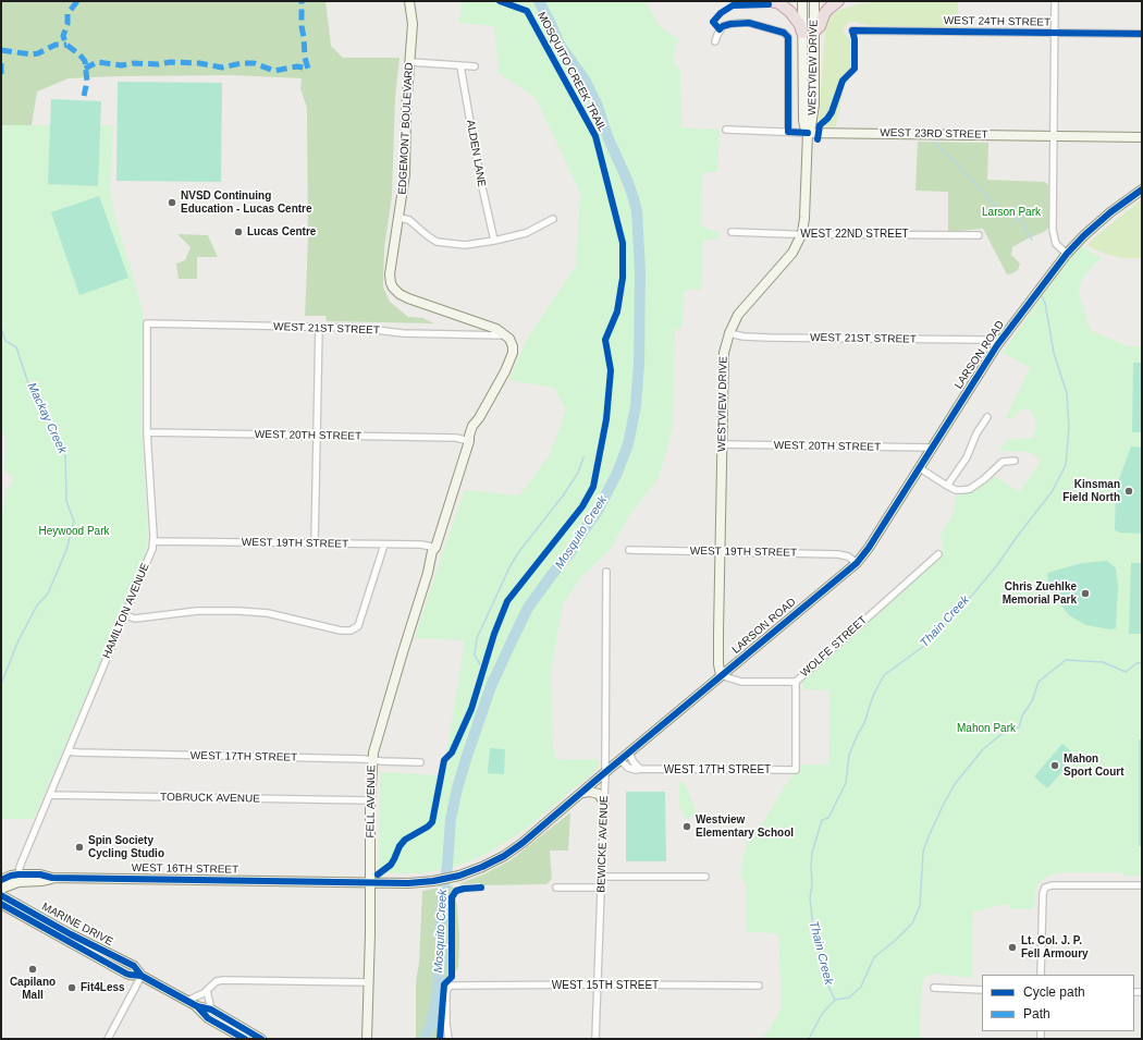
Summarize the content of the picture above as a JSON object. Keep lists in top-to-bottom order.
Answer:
{
  "streets": {
    "main road": [
      "WESTVIEW DRIVE",
      "EDGEMONT BOULEVARD",
      "WEST 23RD STREET",
      "LARSON ROAD",
      "FELL AVENUE",
      "WEST 16TH STREET",
      "MARINE DRIVE"
    ],
    "street": [
      "WEST 24TH STREET",
      "ALDEN LANE",
      "WEST 22ND STREET",
      "WEST 21ST STREET",
      "WEST 20TH STREET",
      "WEST 19TH STREET",
      "HAMILTON AVENUE",
      "WOLFE STREET",
      "WEST 17TH STREET",
      "TOBRUCK AVENUE",
      "BEWICKE AVENUE",
      "WEST 15TH STREET"
    ],
    "cycle path": ["MOSQUITO CREEK TRAIL"]
  },
  "crossings": [
    ["WESTVIEW DRIVE", "WEST 23RD STREET"],
    ["WESTVIEW DRIVE", "WEST 22ND STREET"],
    ["WESTVIEW DRIVE", "WEST 21ST STREET"],
    ["WESTVIEW DRIVE", "LARSON ROAD"],
    ["WESTVIEW DRIVE", "WEST 20TH STREET"],
    ["WESTVIEW DRIVE", "WEST 19TH STREET"],
    ["EDGEMONT BOULEVARD", "WEST 21ST STREET"],
    ["EDGEMONT BOULEVARD", "FELL AVENUE"],
    ["WEST 21ST STREET", "LARSON ROAD"],
    ["WEST 21ST STREET", "HAMILTON AVENUE"],
    ["WEST 21ST STREET", "FELL AVENUE"],
    ["LARSON ROAD", "WEST 20TH STREET"],
    ["LARSON ROAD", "WEST 19TH STREET"],
    ["LARSON ROAD", "WEST 17TH STREET"],
    ["LARSON ROAD", "FELL AVENUE"],
    ["LARSON ROAD", "BEWICKE AVENUE"],
    ["LARSON ROAD", "WEST 16TH STREET"],
    ["WEST 20TH STREET", "HAMILTON AVENUE"],
    ["WEST 20TH STREET", "FELL AVENUE"],
    ["WEST 19TH STREET", "HAMILTON AVENUE"],
    ["WEST 19TH STREET", "FELL AVENUE"],
    ["HAMILTON AVENUE", "WEST 17TH STREET"],
    ["HAMILTON AVENUE", "TOBRUCK AVENUE"],
    ["HAMILTON AVENUE", "WEST 16TH STREET"],
    ["WOLFE STREET", "WEST 17TH STREET"],
    ["WEST 17TH STREET", "FELL AVENUE"],
    ["TOBRUCK AVENUE", "FELL AVENUE"],
    ["FELL AVENUE", "WEST 16TH STREET"],
    ["BEWICKE AVENUE", "WEST 15TH STREET"]
  ],
  "water": ["Mackay Creek", "Mosquito Creek", "Thain Creek"],
  "parks": ["Larson Park", "Heywood Park", "Mahon Park"],
  "places": [
    "NVSD Continuing Education - Lucas Centre",
    "Lucas Centre",
    "Kinsman Field North",
    "Chris Zuehlke Memorial Park",
    "Mahon Sport Court",
    "Westview Elementary School",
    "Spin Society Cycling Studio",
    "Lt. Col. J. P. Fell Armoury",
    "Capilano Mall",
    "Fit4Less"
  ],
  "legend": ["Cycle path", "Path"]
}
